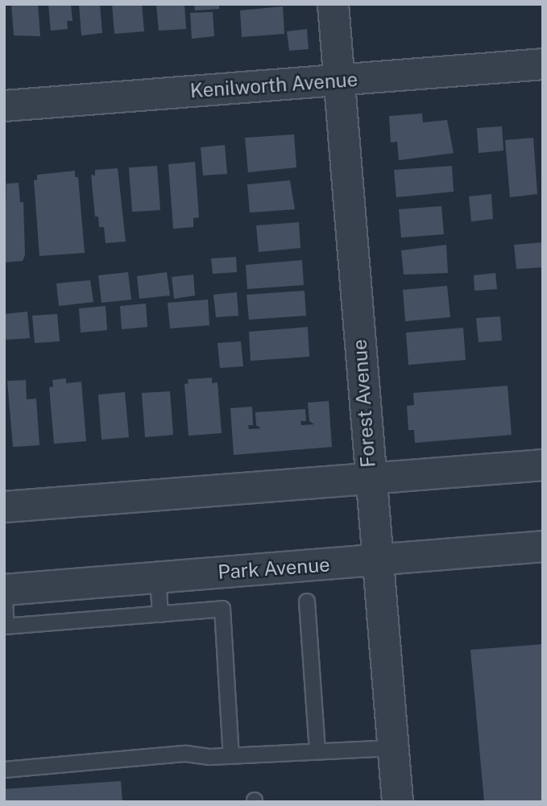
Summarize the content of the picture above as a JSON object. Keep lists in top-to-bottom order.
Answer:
{
  "streets": {
    "street": ["Kenilworth Avenue", "Forest Avenue", "Park Avenue"]
  },
  "crossings": [
    ["Kenilworth Avenue", "Forest Avenue"],
    ["Forest Avenue", "Park Avenue"]
  ]
}
